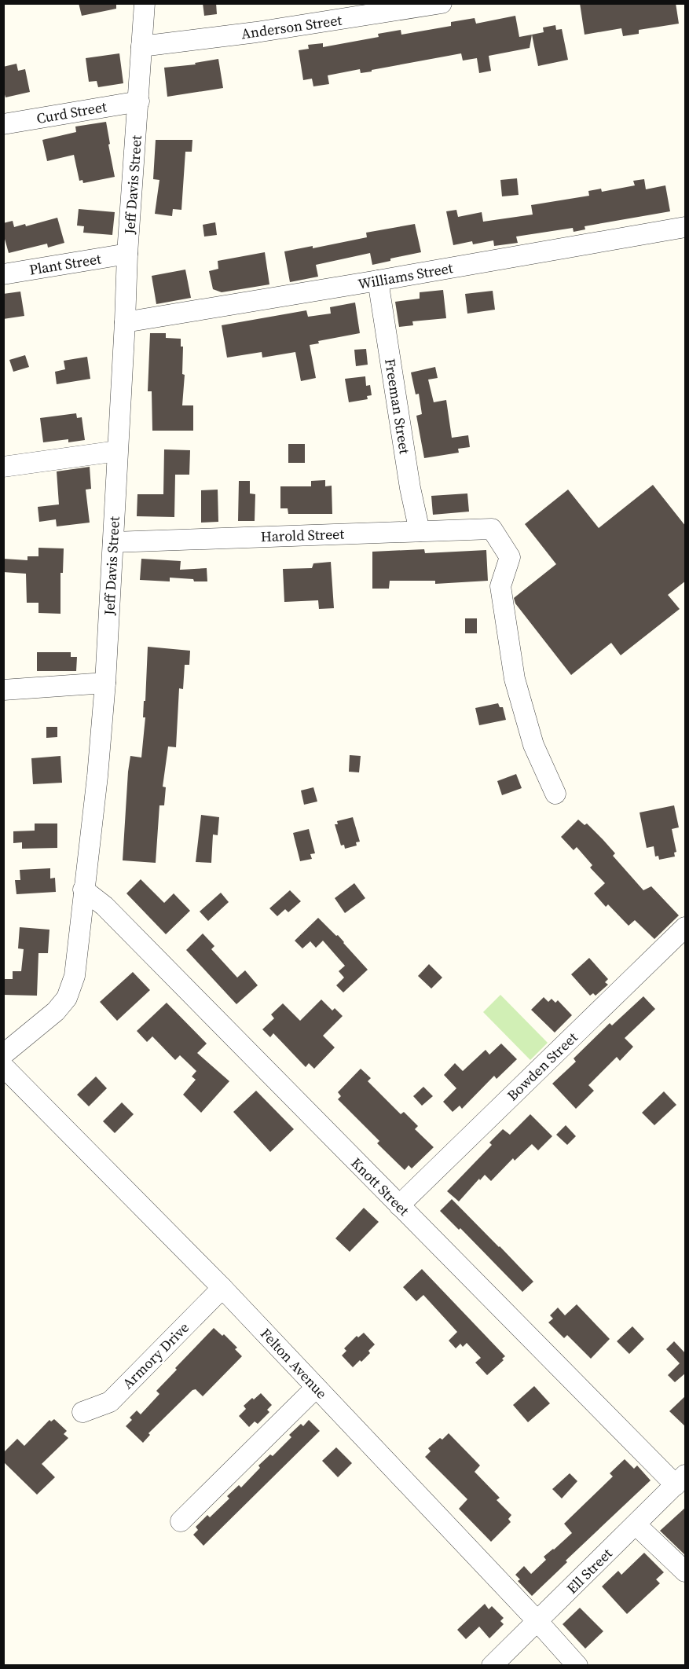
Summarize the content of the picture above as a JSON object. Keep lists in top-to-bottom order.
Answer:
{
  "streets": {
    "street": [
      "Anderson Street",
      "Curd Street",
      "Jeff Davis Street",
      "Plant Street",
      "Williams Street",
      "Freeman Street",
      "Harold Street",
      "Bowden Street",
      "Knott Street",
      "Armory Drive",
      "Felton Avenue",
      "Ell Street"
    ]
  },
  "crossings": [
    ["Anderson Street", "Jeff Davis Street"],
    ["Curd Street", "Jeff Davis Street"],
    ["Jeff Davis Street", "Plant Street"],
    ["Jeff Davis Street", "Williams Street"],
    ["Jeff Davis Street", "Harold Street"],
    ["Jeff Davis Street", "Knott Street"],
    ["Williams Street", "Freeman Street"],
    ["Freeman Street", "Harold Street"],
    ["Bowden Street", "Knott Street"],
    ["Knott Street", "Ell Street"],
    ["Armory Drive", "Felton Avenue"],
    ["Felton Avenue", "Ell Street"]
  ]
}
